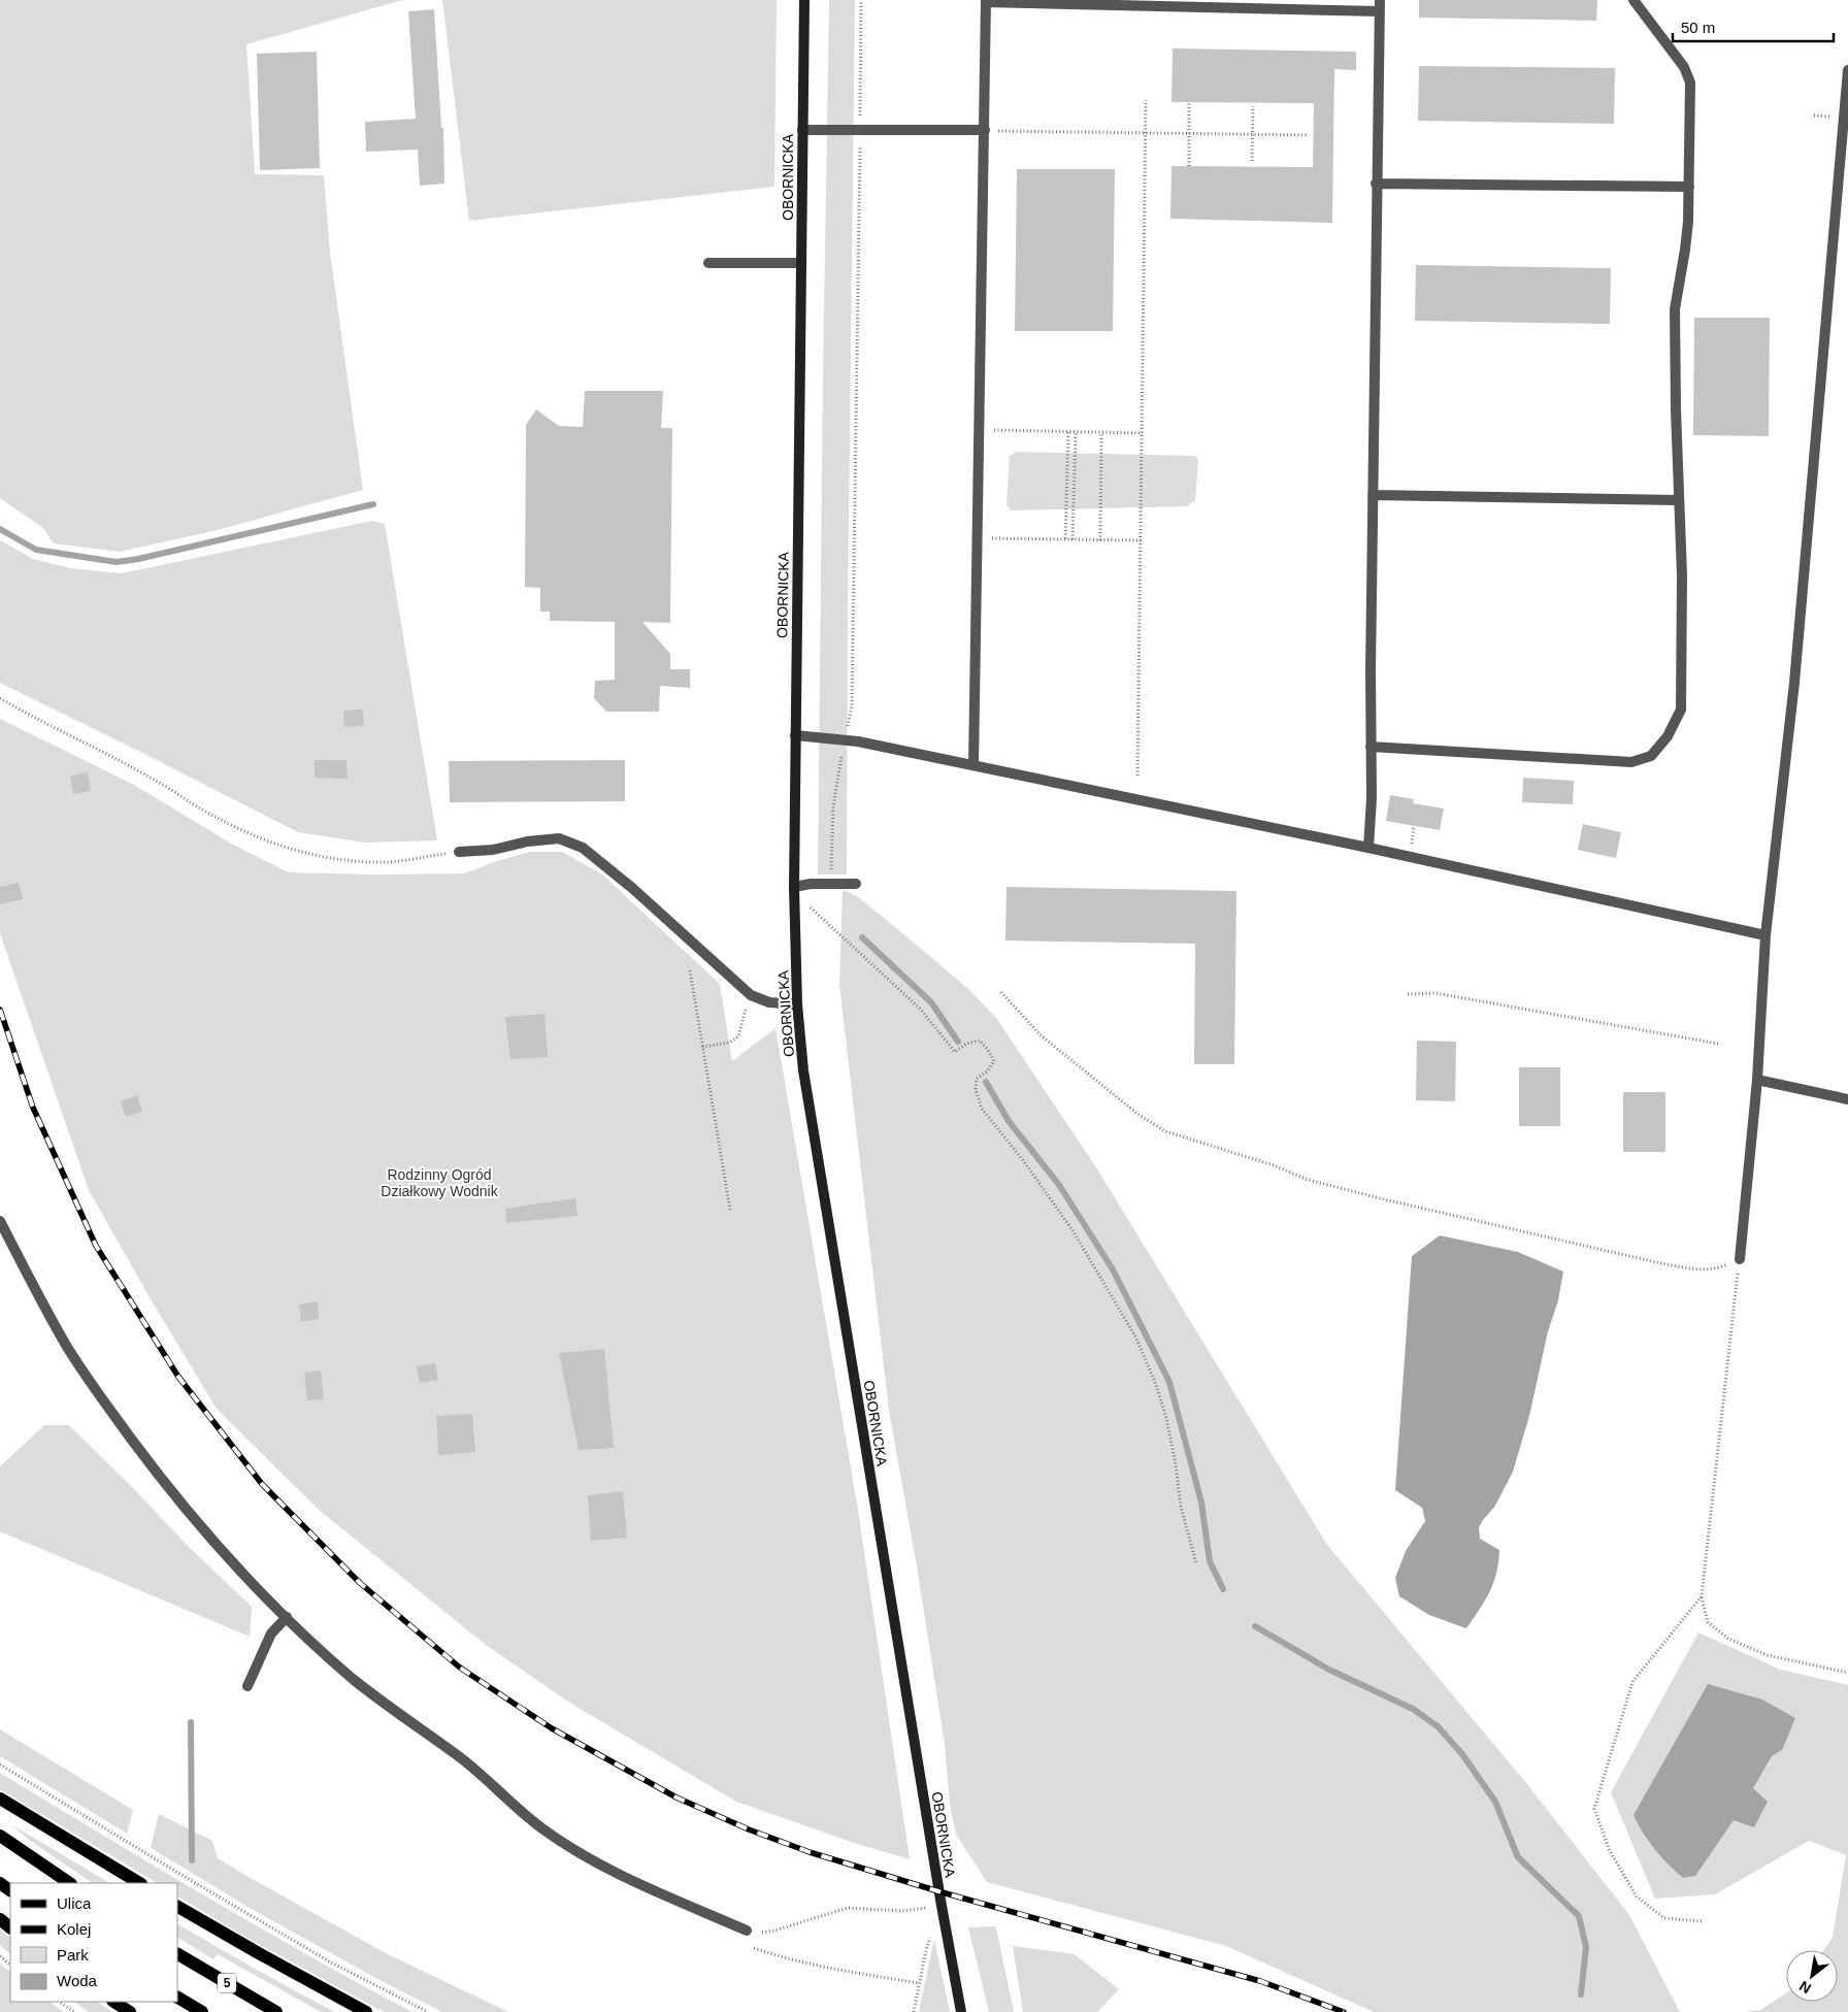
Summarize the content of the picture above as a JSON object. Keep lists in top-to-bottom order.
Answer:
{
  "streets": {
    "main road": ["OBORNICKA", "5"]
  },
  "parks": ["Rodzinny Ogród Działkowy Wodnik"],
  "legend": [
    "Ulica",
    "Kolej",
    "Park",
    "Woda"
  ],
  "scale_bar": "50 m",
  "north": "bottom left"
}
